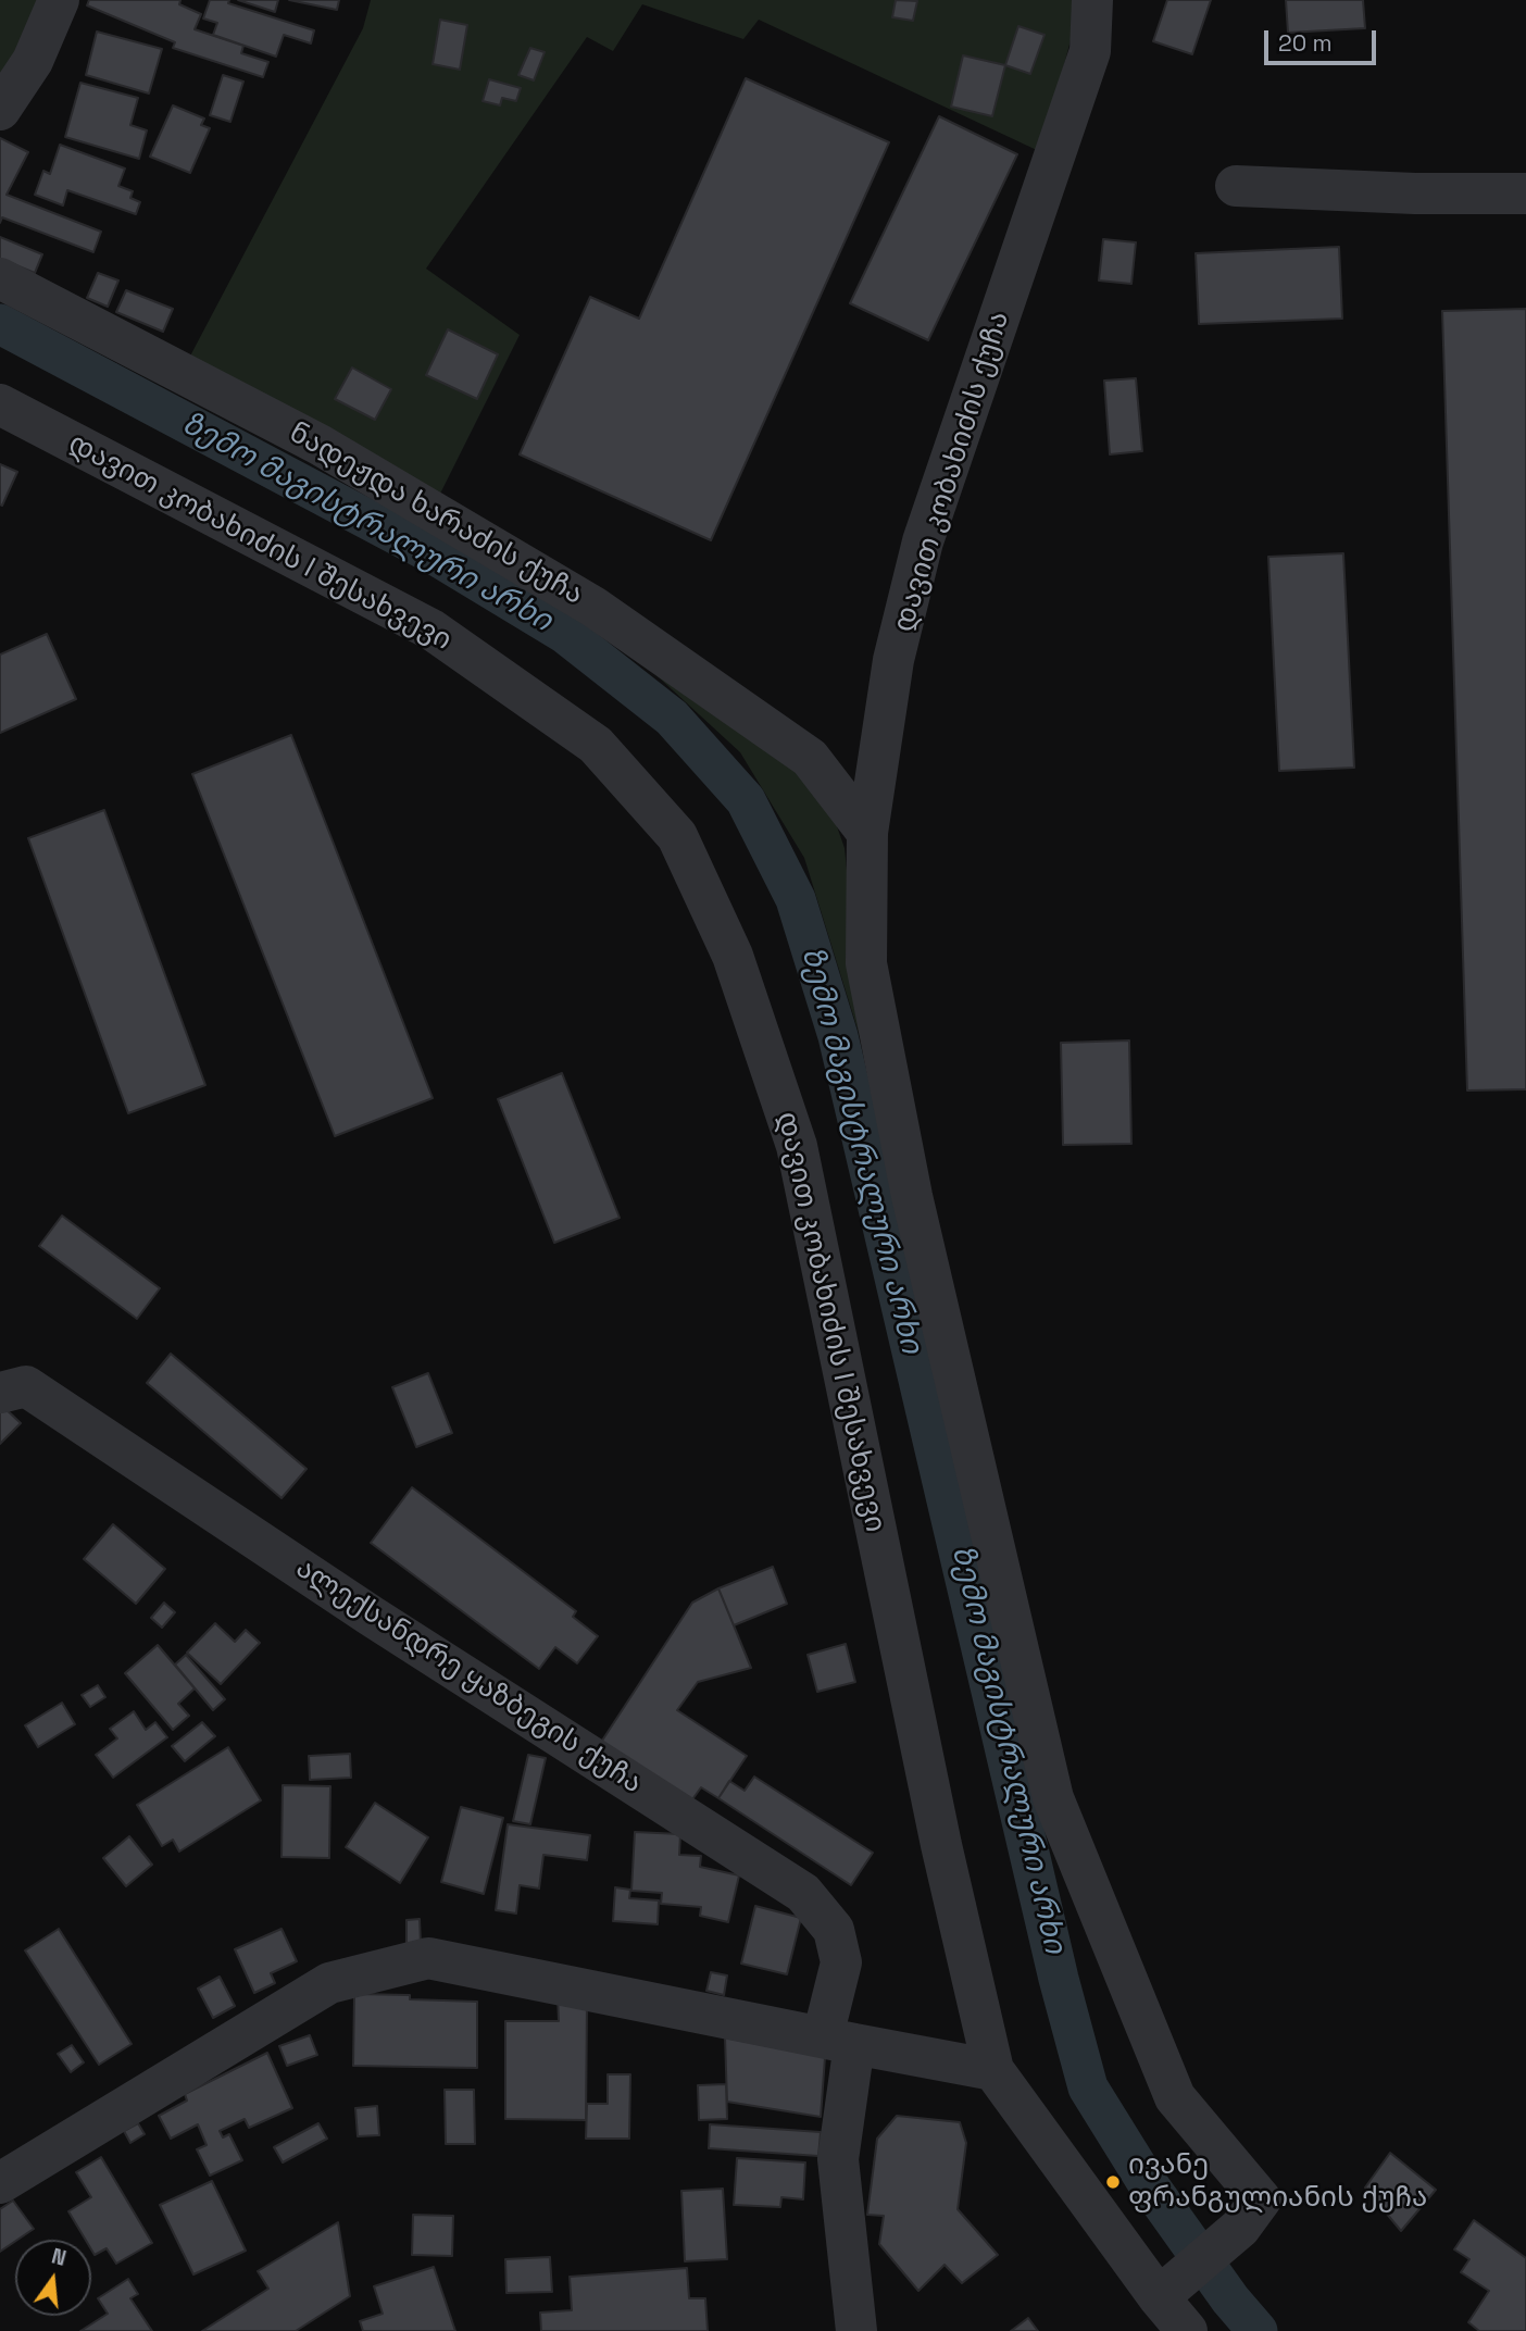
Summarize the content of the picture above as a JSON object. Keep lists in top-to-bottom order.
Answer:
{
  "streets": {
    "street": [
      "დავით კობახიძის ქუჩა",
      "ნადეჟდა ხარაძის ქუჩა",
      "დავით კობახიძის I შესახვევი",
      "ალექსანდრე ყაზბეგის ქუჩა"
    ]
  },
  "crossings": [
    ["დავით კობახიძის ქუჩა", "ნადეჟდა ხარაძის ქუჩა"],
    ["დავით კობახიძის ქუჩა", "დავით კობახიძის I შესახვევი"]
  ],
  "water": ["ზემო მაგისტრალური არხი"],
  "places": ["ივანე ფრანგულიანის ქუჩა"],
  "scale_bar": "20 m",
  "north": "top"
}
